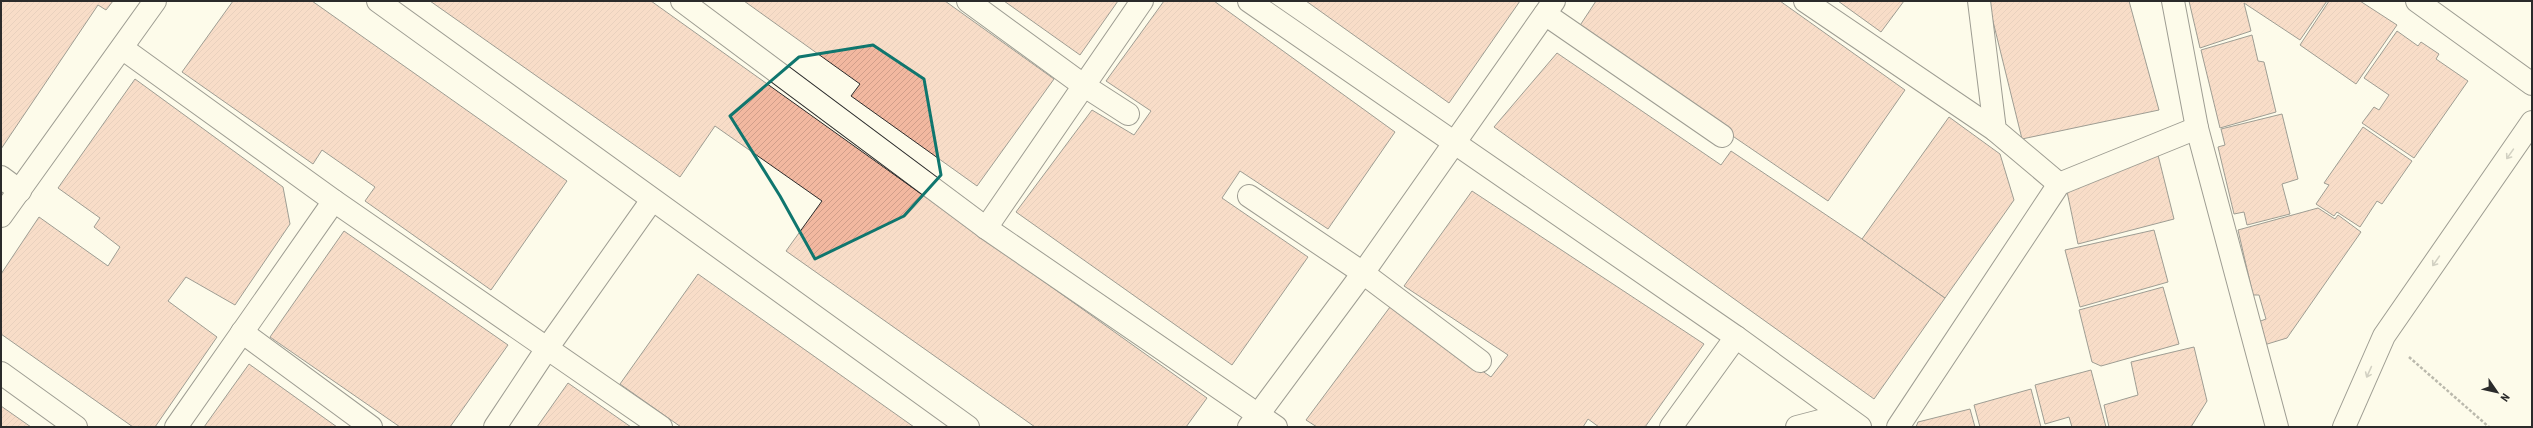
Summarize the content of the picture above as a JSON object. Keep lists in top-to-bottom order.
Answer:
{
  "north": "bottom right"
}
